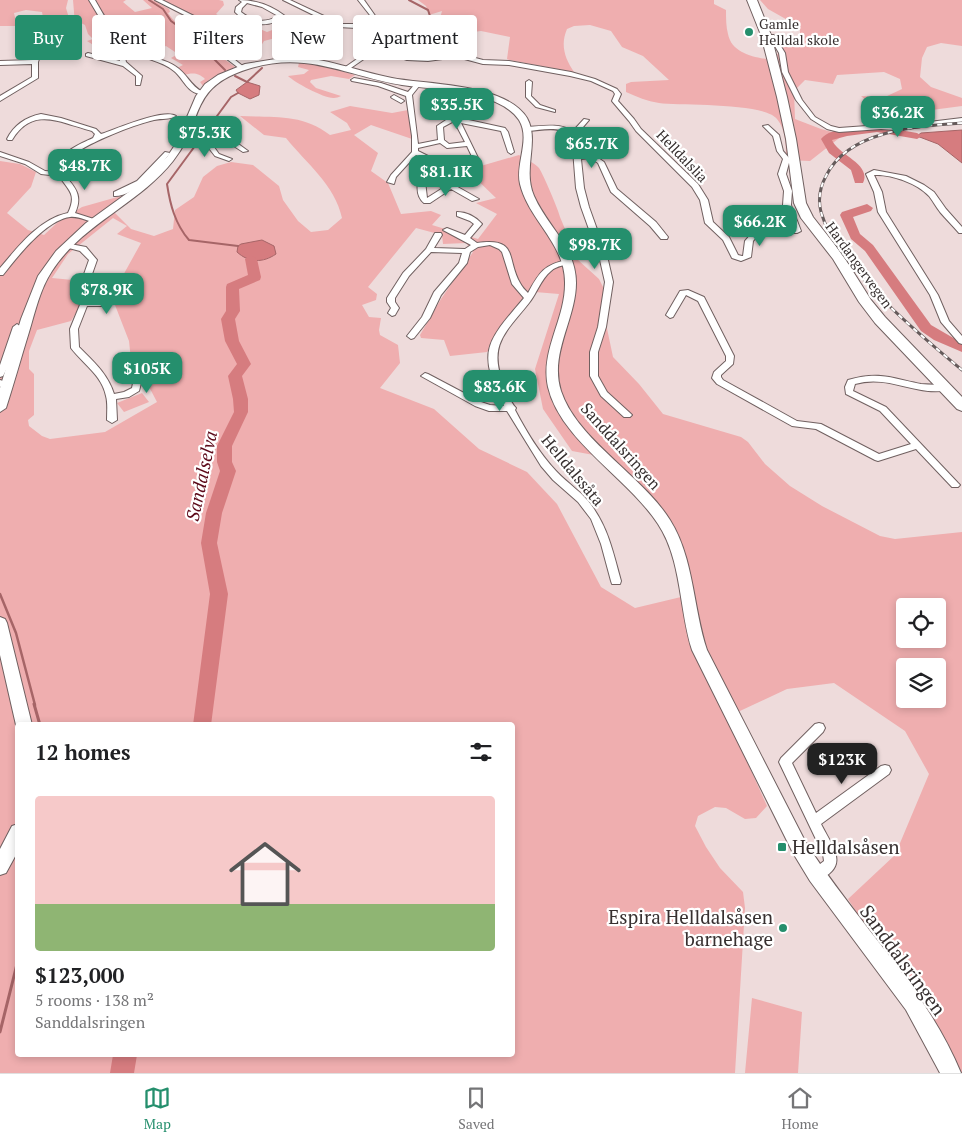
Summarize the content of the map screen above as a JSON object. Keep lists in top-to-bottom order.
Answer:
{
  "streets": {
    "main road": ["Hardangervegen", "Sanddalsringen"],
    "street": ["Helldalslia", "Helldalssåta"]
  },
  "crossings": [
    ["Sanddalsringen", "Helldalssåta"]
  ],
  "water": ["Sandalselva"],
  "places": {
    "other": ["Gamle Helldal skole", "Espira Helldalsåsen barnehage"],
    "transit": ["Helldalsåsen"]
  },
  "page": {
    "chip": [
      "Buy",
      "Rent",
      "Filters",
      "New",
      "Apartment"
    ],
    "price": [
      "$35.5K",
      "$36.2K",
      "$75.3K",
      "$65.7K",
      "$48.7K",
      "$81.1K",
      "$66.2K",
      "$98.7K",
      "$78.9K",
      "$105K",
      "$83.6K",
      "$123K"
    ],
    "heading": "12 homes",
    "list": [
      {
        "name": "$123,000",
        "note": "5 rooms · 138 m² · Sanddalsringen"
      }
    ],
    "tabs": ["Map", "Saved", "Home"]
  }
}
